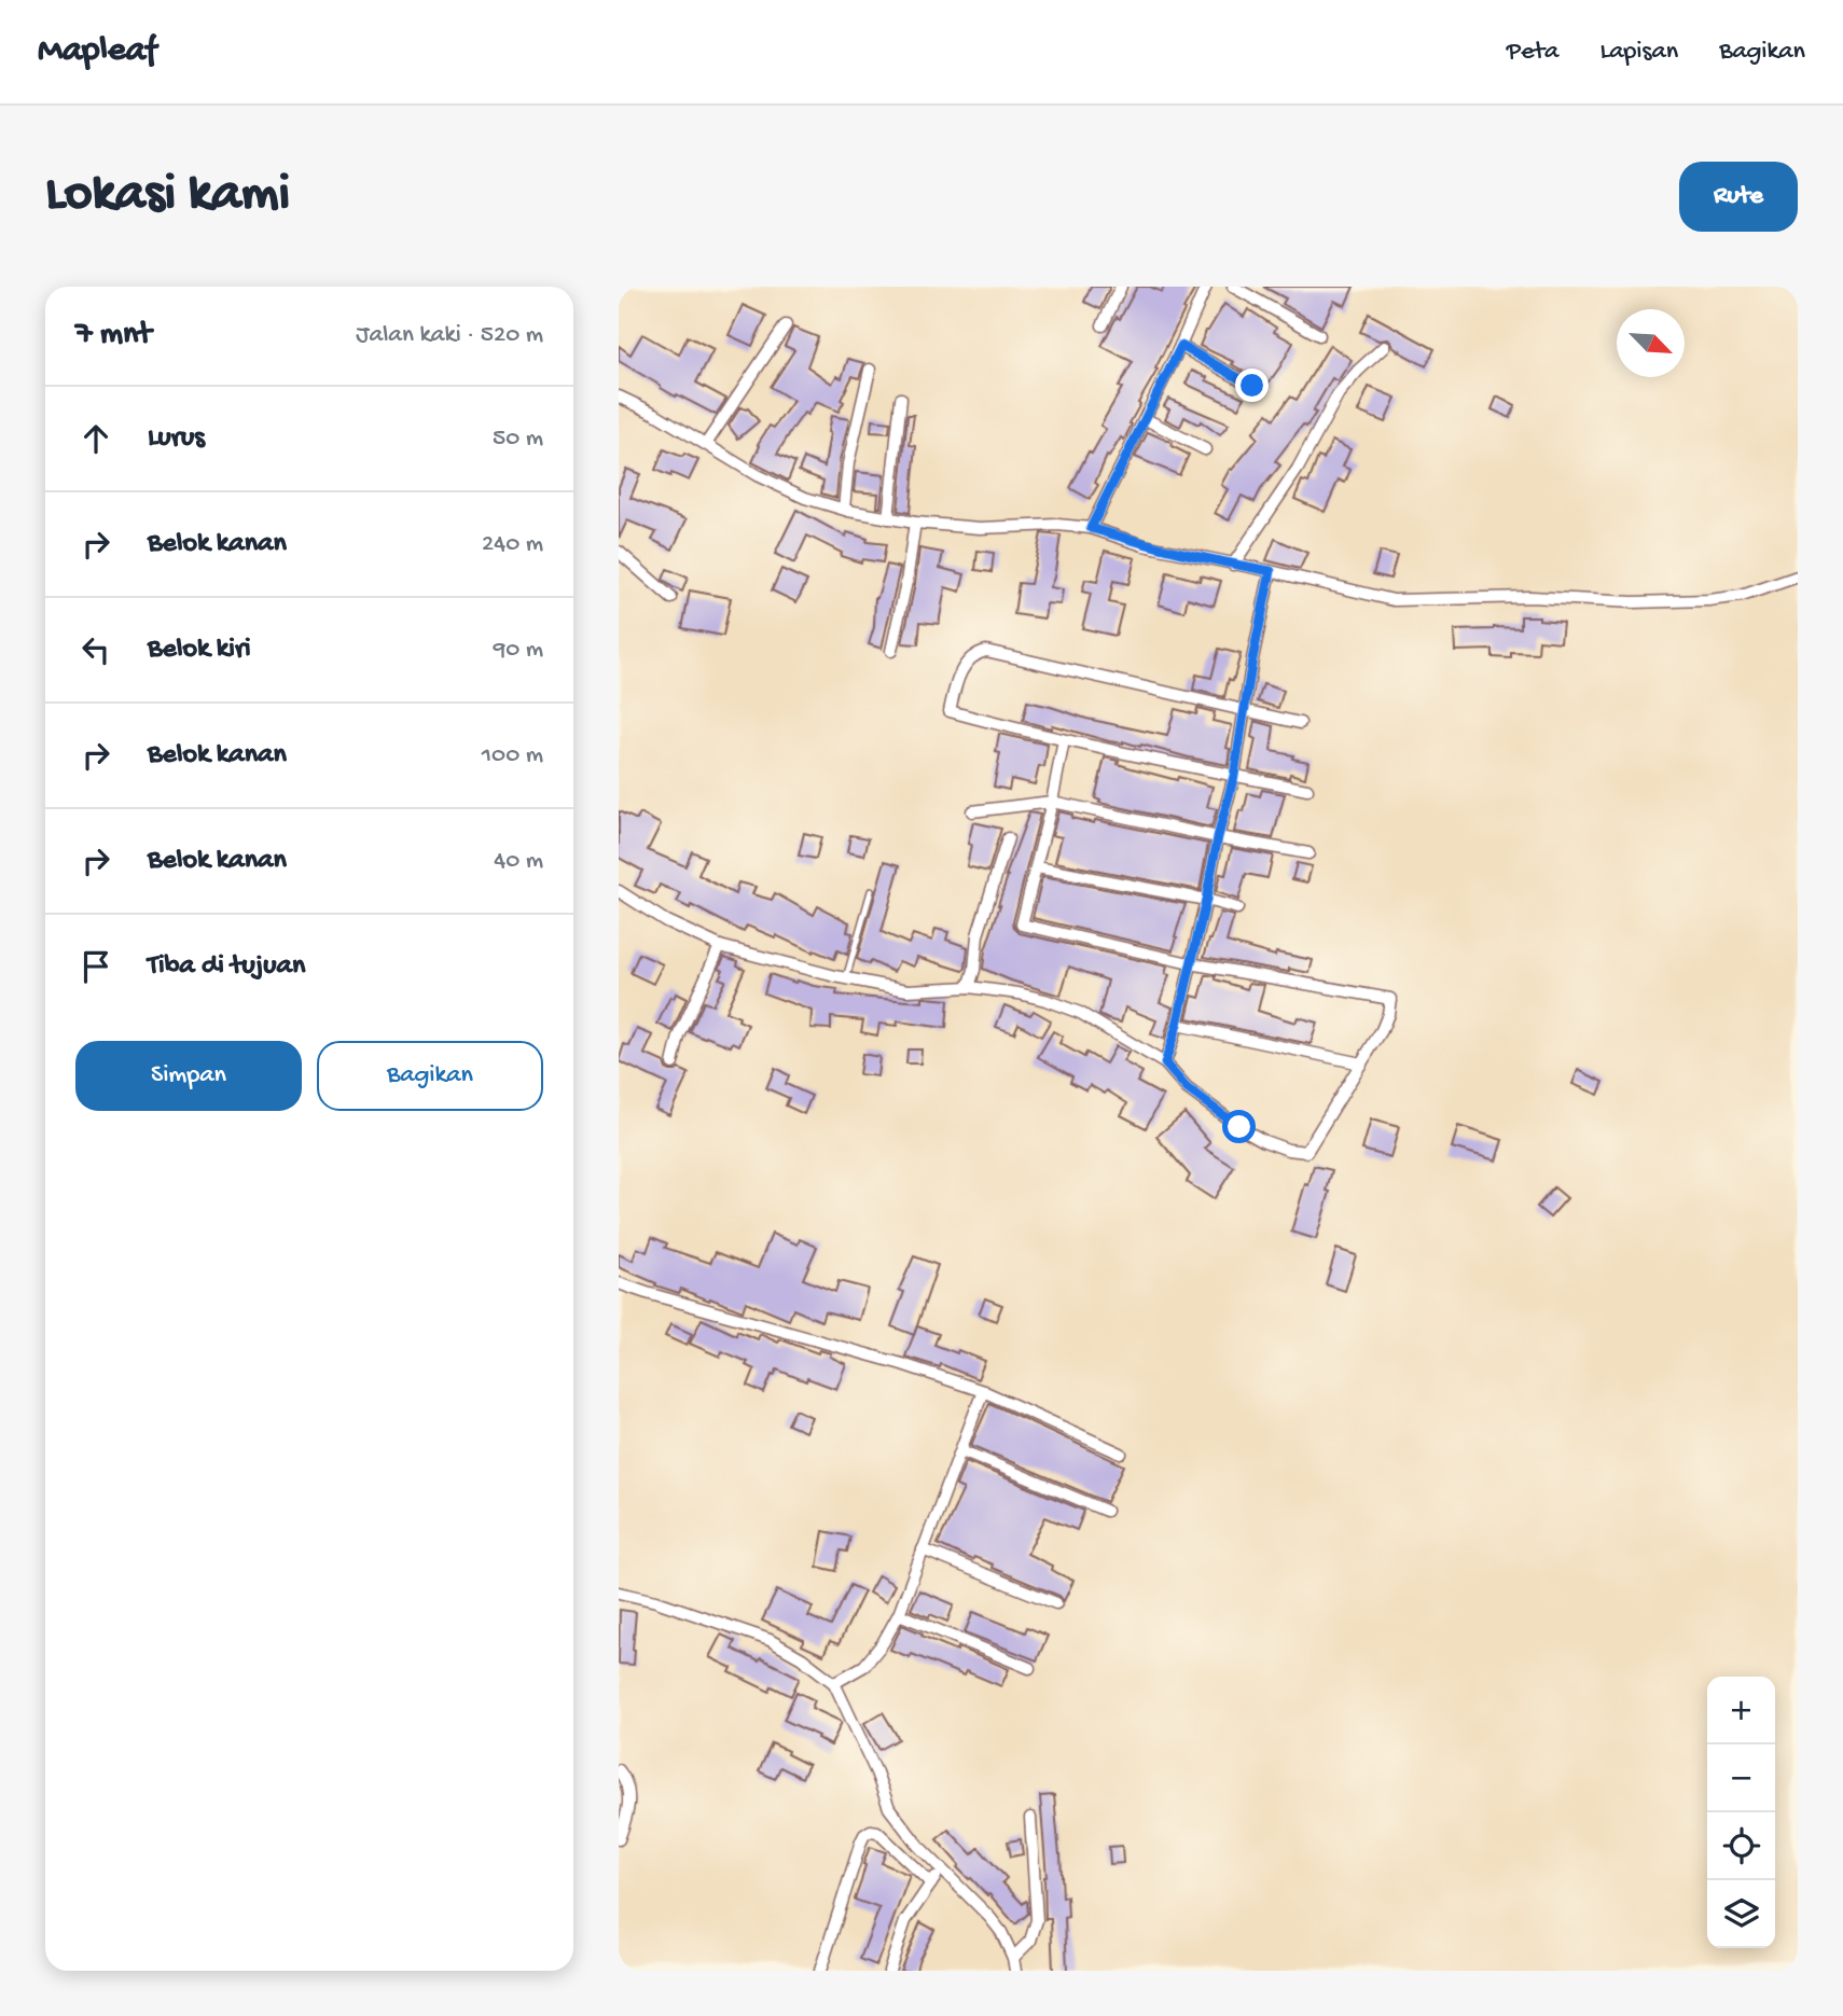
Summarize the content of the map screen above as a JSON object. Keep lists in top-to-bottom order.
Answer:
{
  "north": "bottom right",
  "page": {
    "header": "Mapleaf",
    "nav": ["Peta", "Lapisan", "Bagikan"],
    "buttons": [
      "Rute",
      ["Simpan", "Bagikan"]
    ],
    "title": "Lokasi kami",
    "heading": ["7 mnt", "Jalan kaki · 520 m"],
    "list": [
      ["Lurus", "50 m"],
      ["Belok kanan", "240 m"],
      ["Belok kiri", "90 m"],
      ["Belok kanan", "100 m"],
      ["Belok kanan", "40 m"],
      "Tiba di tujuan"
    ],
    "map_buttons": ["+", "−"]
  }
}
